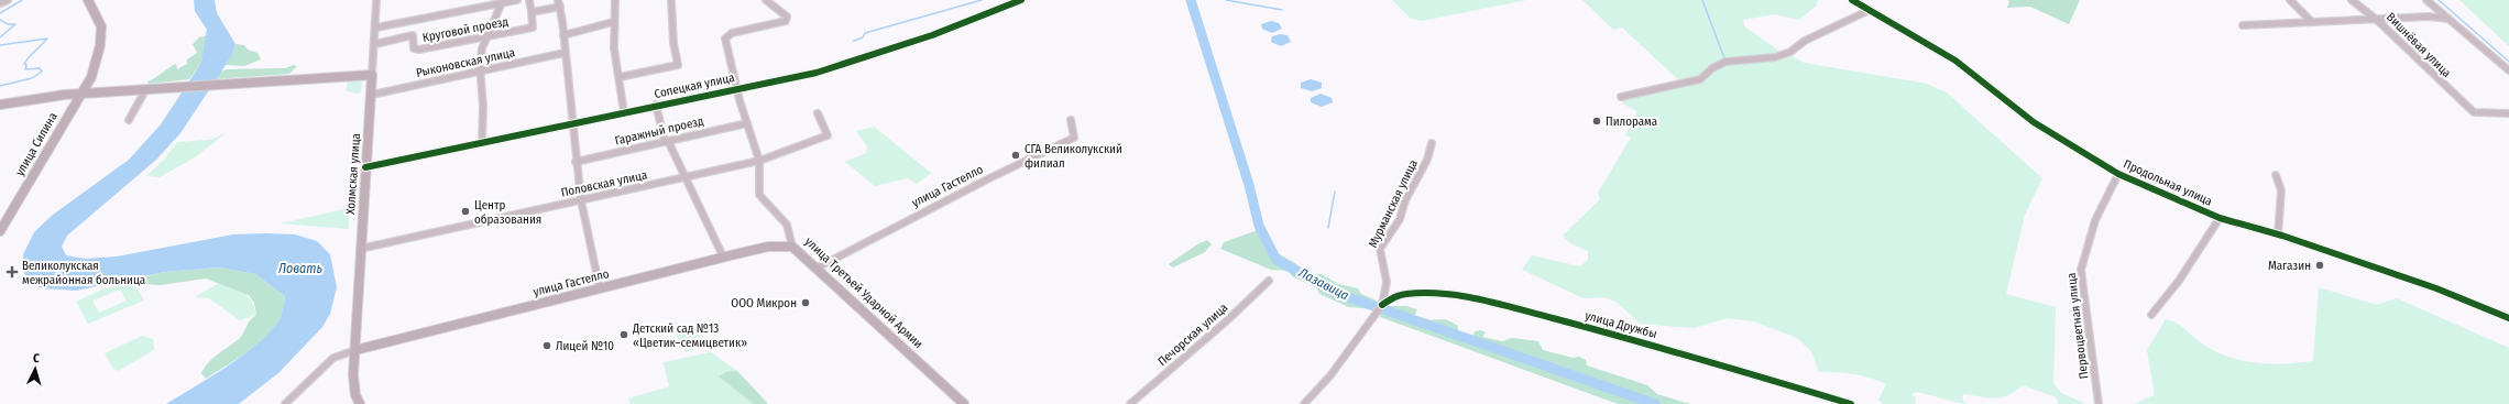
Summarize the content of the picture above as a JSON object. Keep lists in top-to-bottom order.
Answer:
{
  "streets": {
    "main road": [
      "улица Силина",
      "Холмская улица",
      "улица Гастелло",
      "улица Третьей Ударной Армии"
    ],
    "street": [
      "Круговой проезд",
      "Вишнёвая улица",
      "Рыконовская улица",
      "Сопецкая улица",
      "Гаражный проезд",
      "Продольная улица",
      "Половская улица",
      "Мурманская улица",
      "улица Дружбы",
      "Первоцветная улица",
      "Печорская улица"
    ]
  },
  "crossings": [
    ["Круговой проезд", "Холмская улица"],
    ["Рыконовская улица", "Холмская улица"],
    ["Сопецкая улица", "Холмская улица"],
    ["Сопецкая улица", "улица Третьей Ударной Армии"],
    ["Гаражный проезд", "улица Третьей Ударной Армии"],
    ["Холмская улица", "Половская улица"],
    ["Холмская улица", "улица Гастелло"],
    ["Продольная улица", "Первоцветная улица"],
    ["Половская улица", "улица Третьей Ударной Армии"],
    ["улица Гастелло", "улица Третьей Ударной Армии"],
    ["Мурманская улица", "улица Дружбы"]
  ],
  "water": ["Ловать", "Лазавица"],
  "places": {
    "other": [
      "Пилорама",
      "СГА Великолукский филиал",
      "Центр образования",
      "Магазин",
      "ООО Микрон",
      "Детский сад №13 «Цветик–семицветик»",
      "Лицей №10"
    ],
    "health": ["Великолукская межрайонная больница"]
  },
  "north": "top"
}
